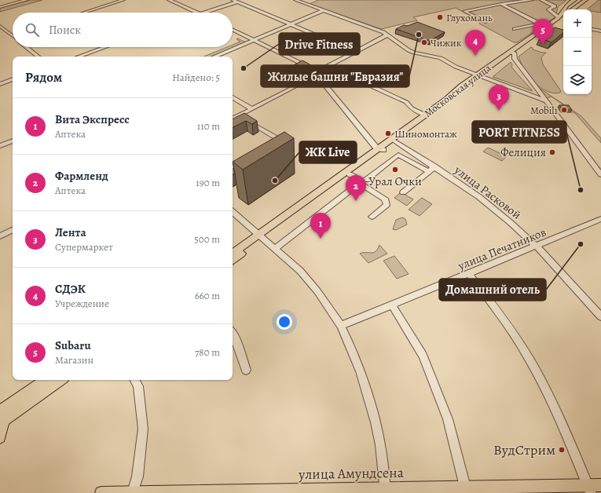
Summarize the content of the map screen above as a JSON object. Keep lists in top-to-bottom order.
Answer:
{
  "streets": {
    "main road": ["Московская улица", "улица Амундсена"],
    "street": ["улица Расковой", "улица Печатников"]
  },
  "crossings": [
    ["Московская улица", "улица Расковой"],
    ["улица Расковой", "улица Печатников"]
  ],
  "places": [
    "Глухомань",
    "Жилые башни \"Евразия\"",
    "Чижик",
    "Drive Fitness",
    "Mobil1",
    "Шиномонтаж",
    "Фелиция",
    "Урал Очки",
    "ЖК Live",
    "PORT FITNESS",
    "Домашний отель",
    "ВудСтрим"
  ],
  "page": {
    "map_buttons": ["+", "−"],
    "search": "Поиск",
    "pins": [
      "5",
      "4",
      "3",
      "2",
      "1"
    ],
    "heading": ["Рядом", "Найдено: 5"],
    "list": [
      {
        "mark": "1",
        "name": "Вита Экспресс",
        "note": "Аптека",
        "value": "110 m"
      },
      {
        "mark": "2",
        "name": "Фармленд",
        "note": "Аптека",
        "value": "190 m"
      },
      {
        "mark": "3",
        "name": "Лента",
        "note": "Супермаркет",
        "value": "500 m"
      },
      {
        "mark": "4",
        "name": "СДЭК",
        "note": "Учреждение",
        "value": "660 m"
      },
      {
        "mark": "5",
        "name": "Subaru",
        "note": "Магазин",
        "value": "780 m"
      }
    ]
  }
}
